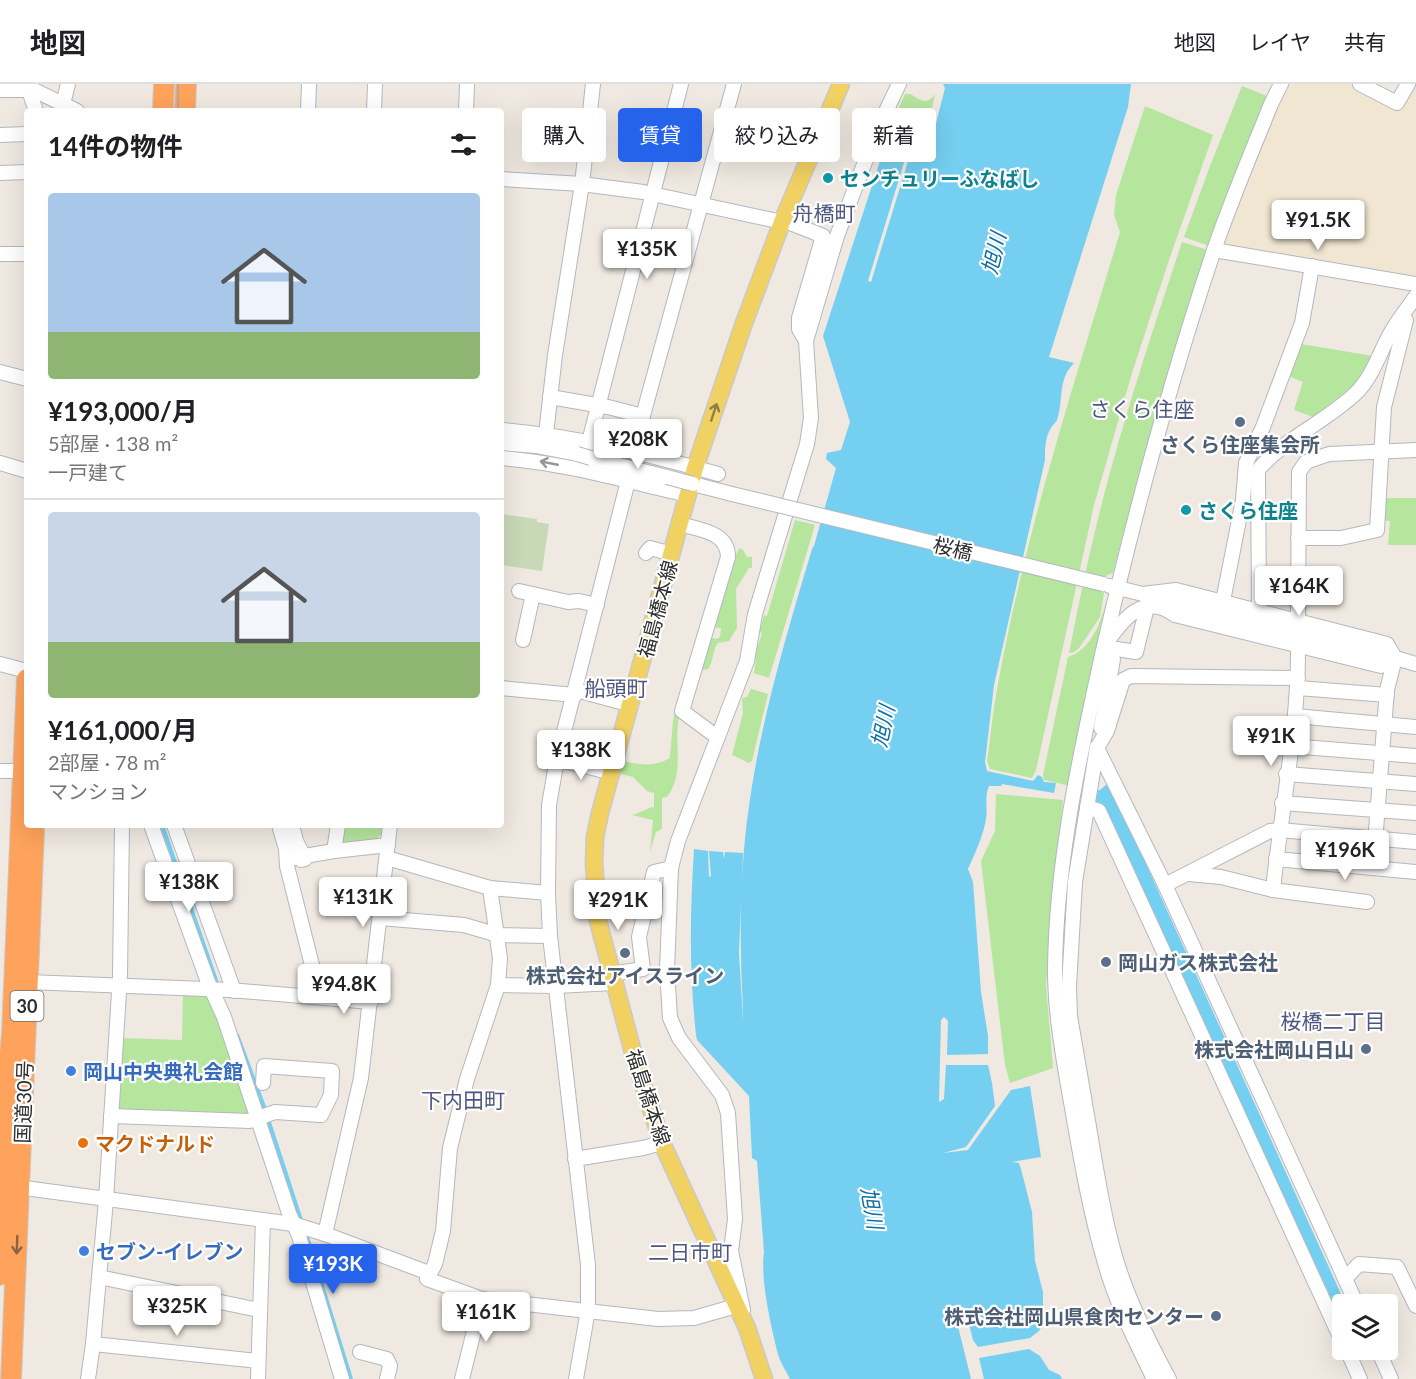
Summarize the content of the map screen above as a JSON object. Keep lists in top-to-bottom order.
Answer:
{
  "streets": {
    "highway": ["30", "国道30号"],
    "main road": ["福島橋本線"],
    "street": ["桜橋"]
  },
  "crossings": [
    ["桜橋", "福島橋本線"]
  ],
  "districts": [
    "舟橋町",
    "さくら住座",
    "船頭町",
    "桜橋二丁目",
    "下内田町",
    "二日市町"
  ],
  "water": ["旭川"],
  "places": [
    "センチュリーふなばし",
    "さくら住座集会所",
    "さくら住座",
    "株式会社アイスライン",
    "岡山ガス株式会社",
    "株式会社岡山日山",
    "岡山中央典礼会館",
    "マクドナルド",
    "セブン-イレブン",
    "株式会社岡山県食肉センター"
  ],
  "page": {
    "header": "地図",
    "nav": ["地図", "レイヤ", "共有"],
    "chip": [
      "購入",
      "賃貸",
      "絞り込み",
      "新着"
    ],
    "heading": "14件の物件",
    "list": [
      {
        "name": "¥193,000/月",
        "note": "5部屋 · 138 m² · 一戸建て"
      },
      {
        "name": "¥161,000/月",
        "note": "2部屋 · 78 m² · マンション"
      }
    ],
    "price": [
      "¥91.5K",
      "¥135K",
      "¥208K",
      "¥164K",
      "¥91K",
      "¥138K",
      "¥196K",
      "¥138K",
      "¥131K",
      "¥291K",
      "¥94.8K",
      "¥193K",
      "¥325K",
      "¥161K"
    ]
  }
}
